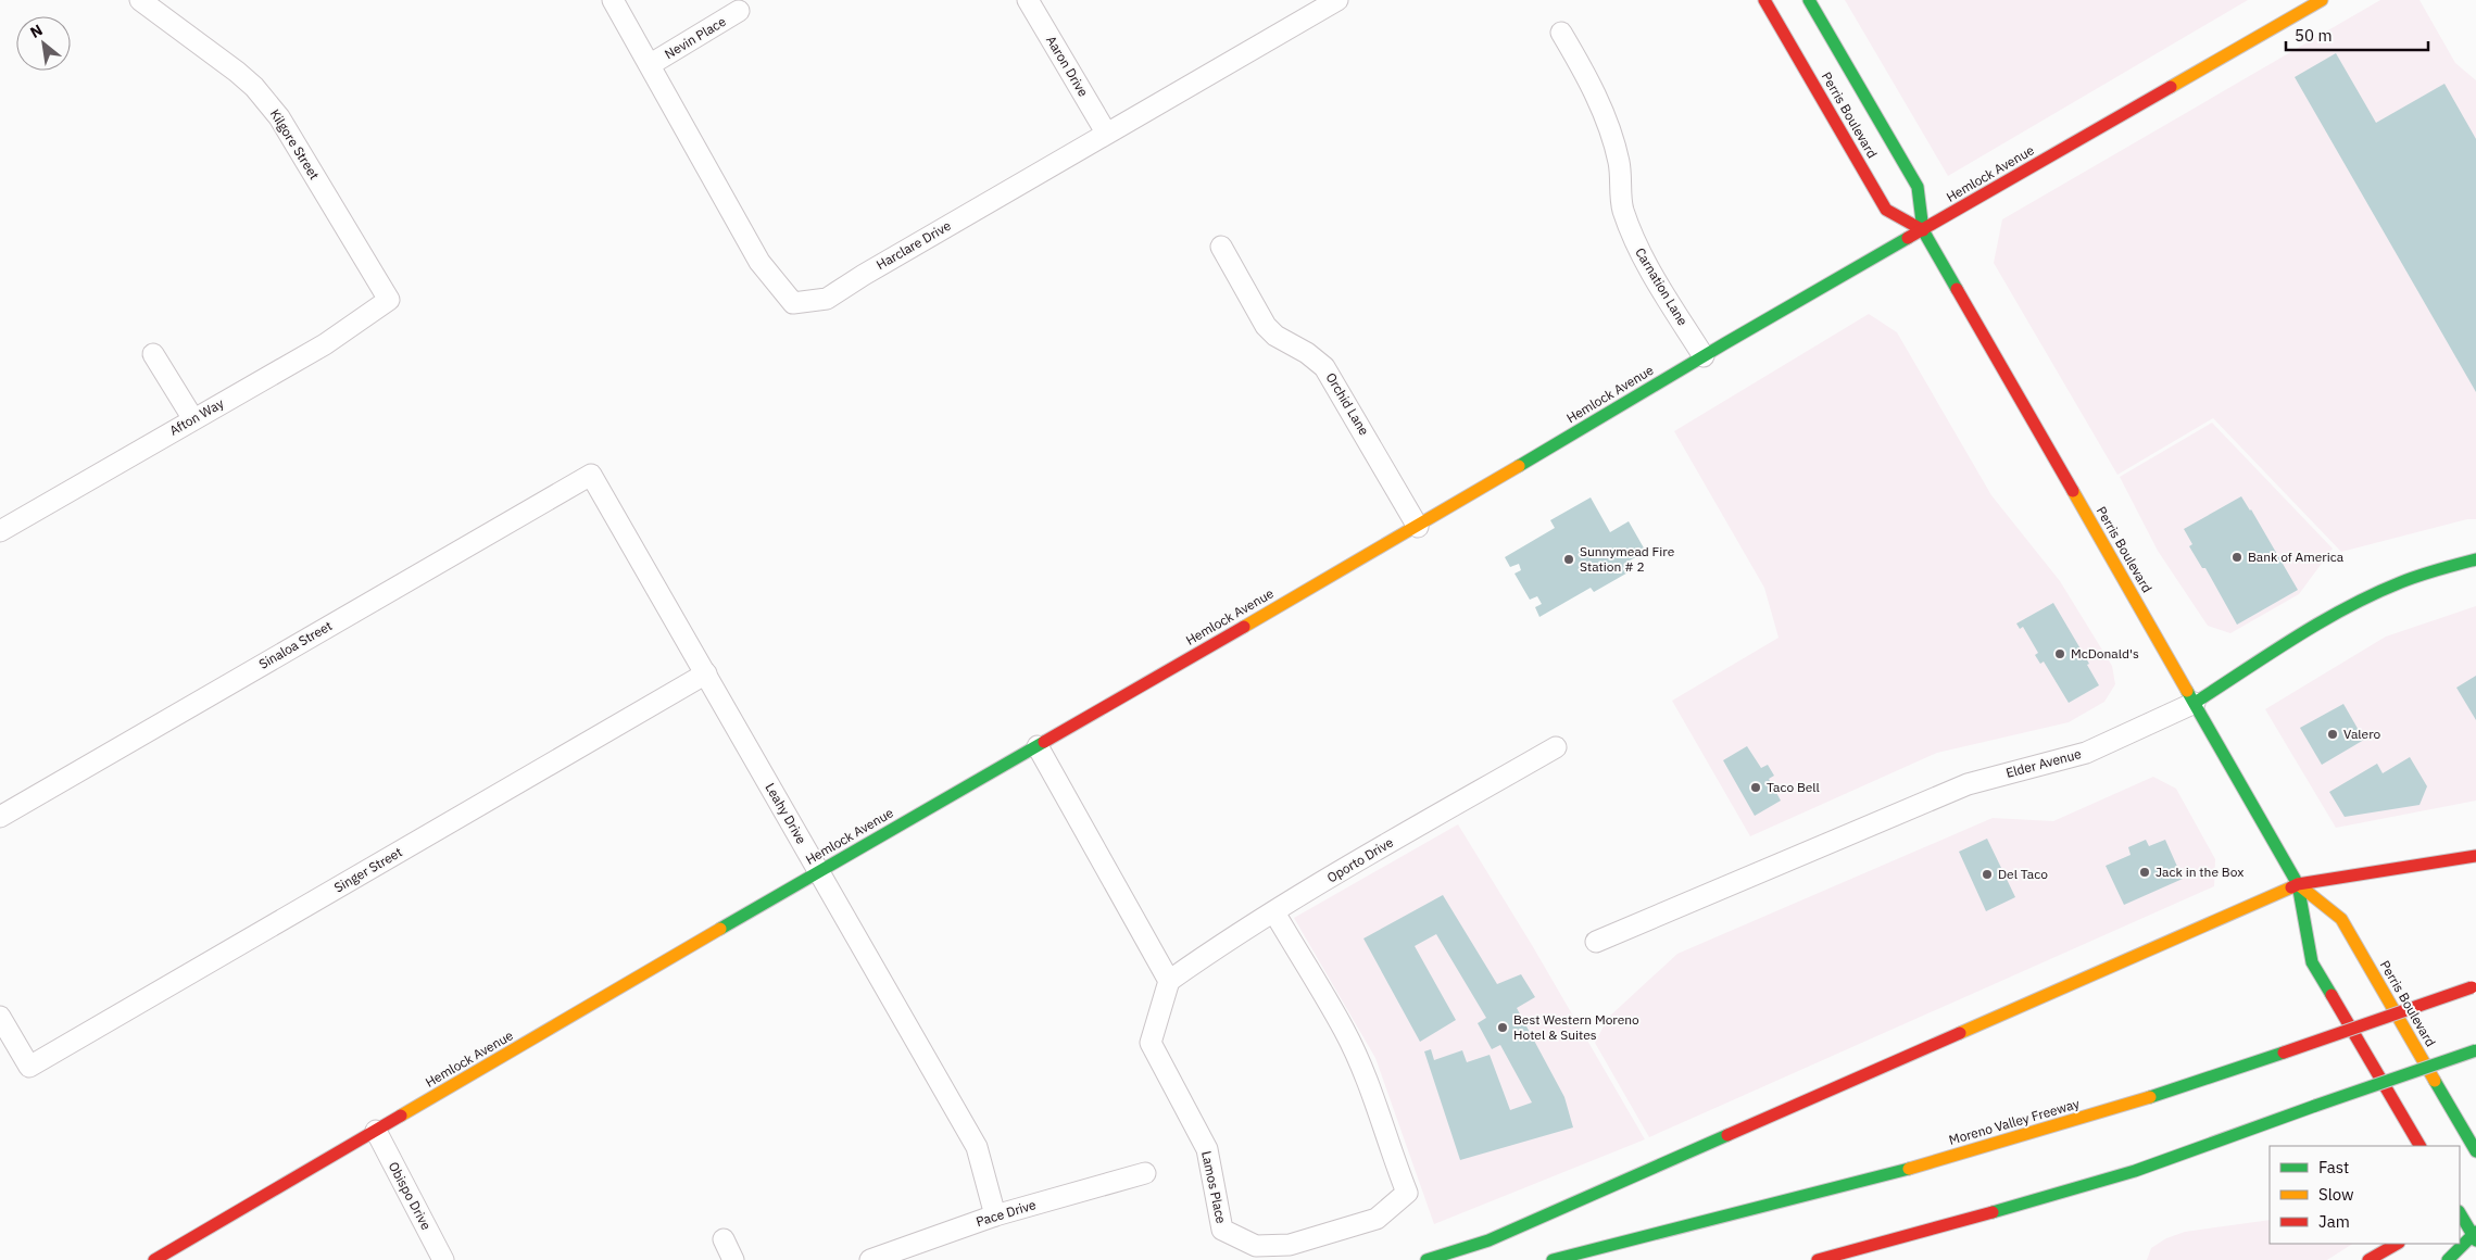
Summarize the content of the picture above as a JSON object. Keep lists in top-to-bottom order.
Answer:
{
  "streets": {
    "main road": [
      "Perris Boulevard",
      "Hemlock Avenue",
      "Elder Avenue",
      "Moreno Valley Freeway"
    ],
    "street": [
      "Nevin Place",
      "Aaron Drive",
      "Kilgore Street",
      "Harclare Drive",
      "Carnation Lane",
      "Orchid Lane",
      "Afton Way",
      "Sinaloa Street",
      "Leahy Drive",
      "Oporto Drive",
      "Singer Street",
      "Lamos Place",
      "Obispo Drive",
      "Pace Drive"
    ]
  },
  "crossings": [
    ["Nevin Place", "Harclare Drive"],
    ["Aaron Drive", "Harclare Drive"],
    ["Perris Boulevard", "Hemlock Avenue"],
    ["Perris Boulevard", "Elder Avenue"],
    ["Kilgore Street", "Afton Way"],
    ["Hemlock Avenue", "Carnation Lane"],
    ["Hemlock Avenue", "Orchid Lane"],
    ["Hemlock Avenue", "Leahy Drive"],
    ["Hemlock Avenue", "Obispo Drive"],
    ["Sinaloa Street", "Leahy Drive"],
    ["Leahy Drive", "Singer Street"],
    ["Leahy Drive", "Pace Drive"],
    ["Oporto Drive", "Lamos Place"]
  ],
  "places": [
    "Bank of America",
    "Sunnymead Fire Station # 2",
    "McDonald's",
    "Valero",
    "Taco Bell",
    "Jack in the Box",
    "Del Taco",
    "Best Western Moreno Hotel & Suites"
  ],
  "legend": ["Fast", "Slow", "Jam"],
  "scale_bar": "50 m",
  "north": "top left"
}
